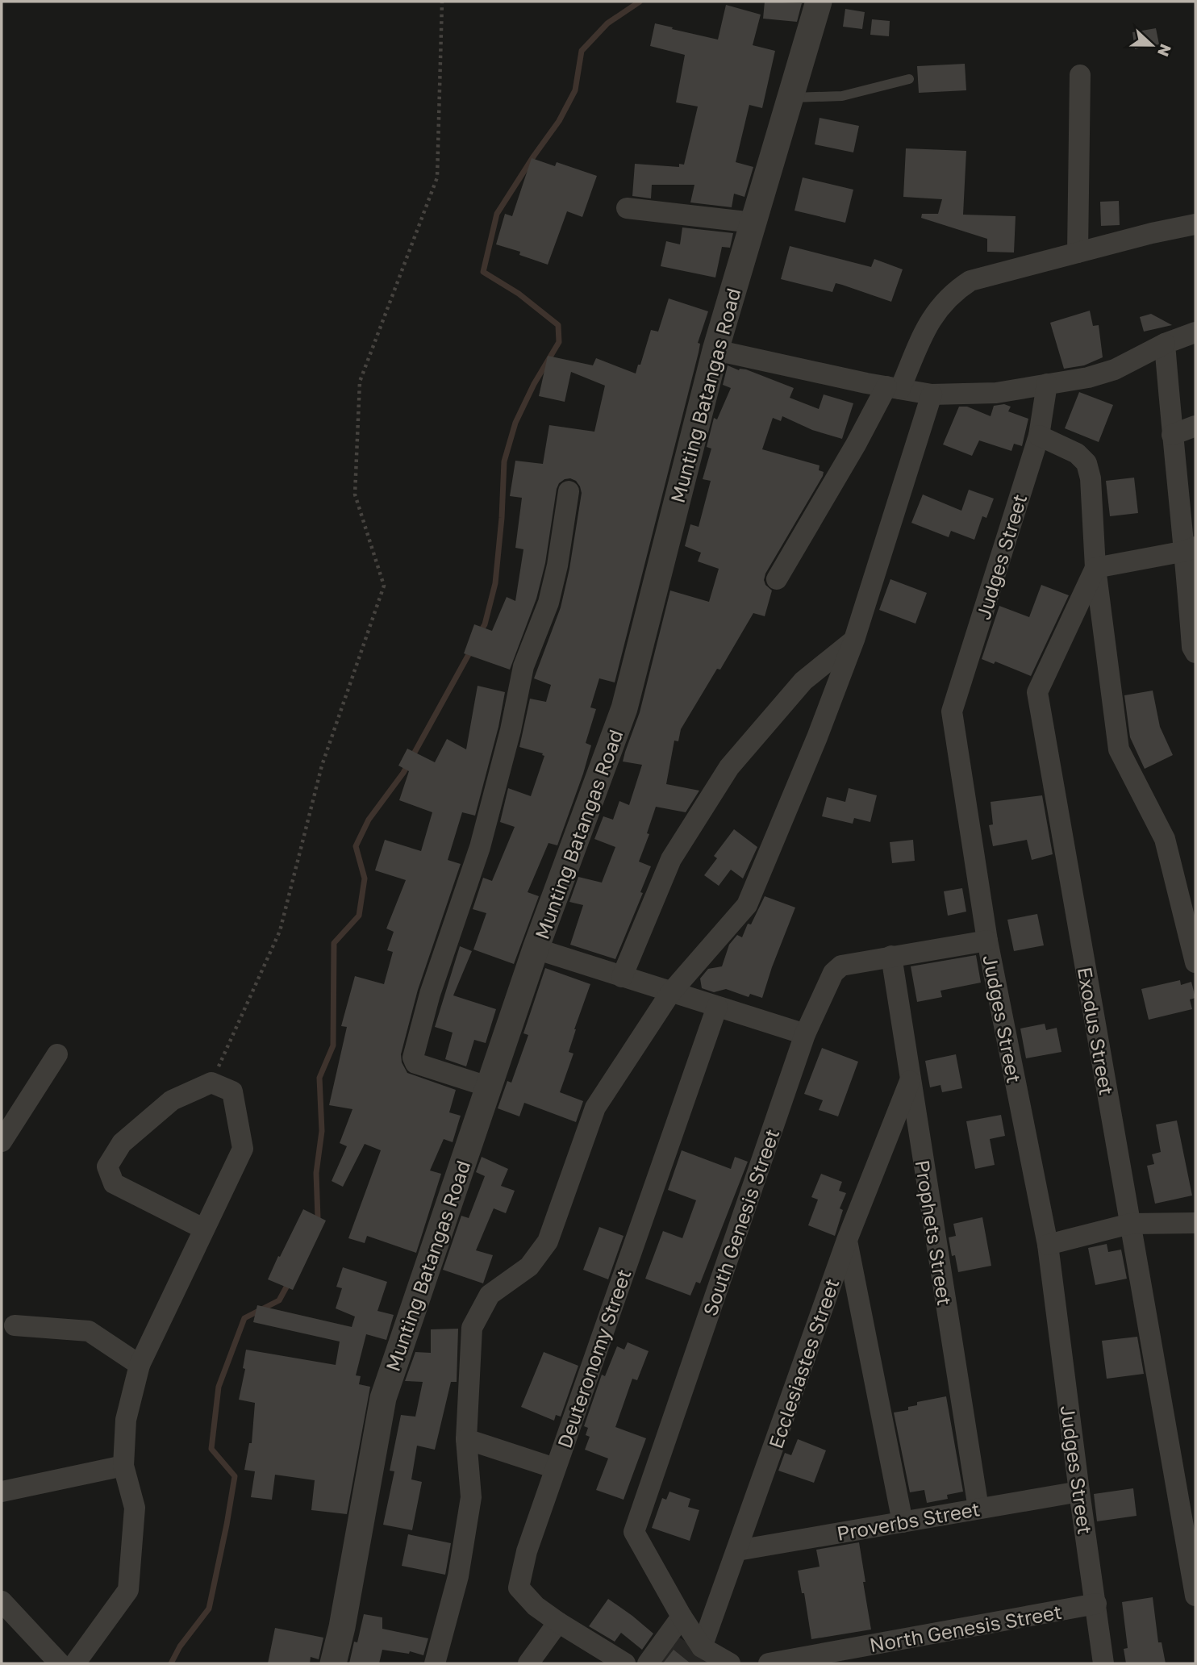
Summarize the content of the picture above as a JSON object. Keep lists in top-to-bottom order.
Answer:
{
  "streets": {
    "street": [
      "Munting Batangas Road",
      "Judges Street",
      "Exodus Street",
      "South Genesis Street",
      "Prophets Street",
      "Deuteronomy Street",
      "Ecclesiastes Street",
      "Proverbs Street",
      "North Genesis Street"
    ]
  },
  "crossings": [
    ["Judges Street", "South Genesis Street"],
    ["Judges Street", "Proverbs Street"],
    ["Judges Street", "North Genesis Street"],
    ["South Genesis Street", "Prophets Street"],
    ["Prophets Street", "Ecclesiastes Street"],
    ["Prophets Street", "Proverbs Street"],
    ["Ecclesiastes Street", "Proverbs Street"]
  ],
  "north": "right"
}
